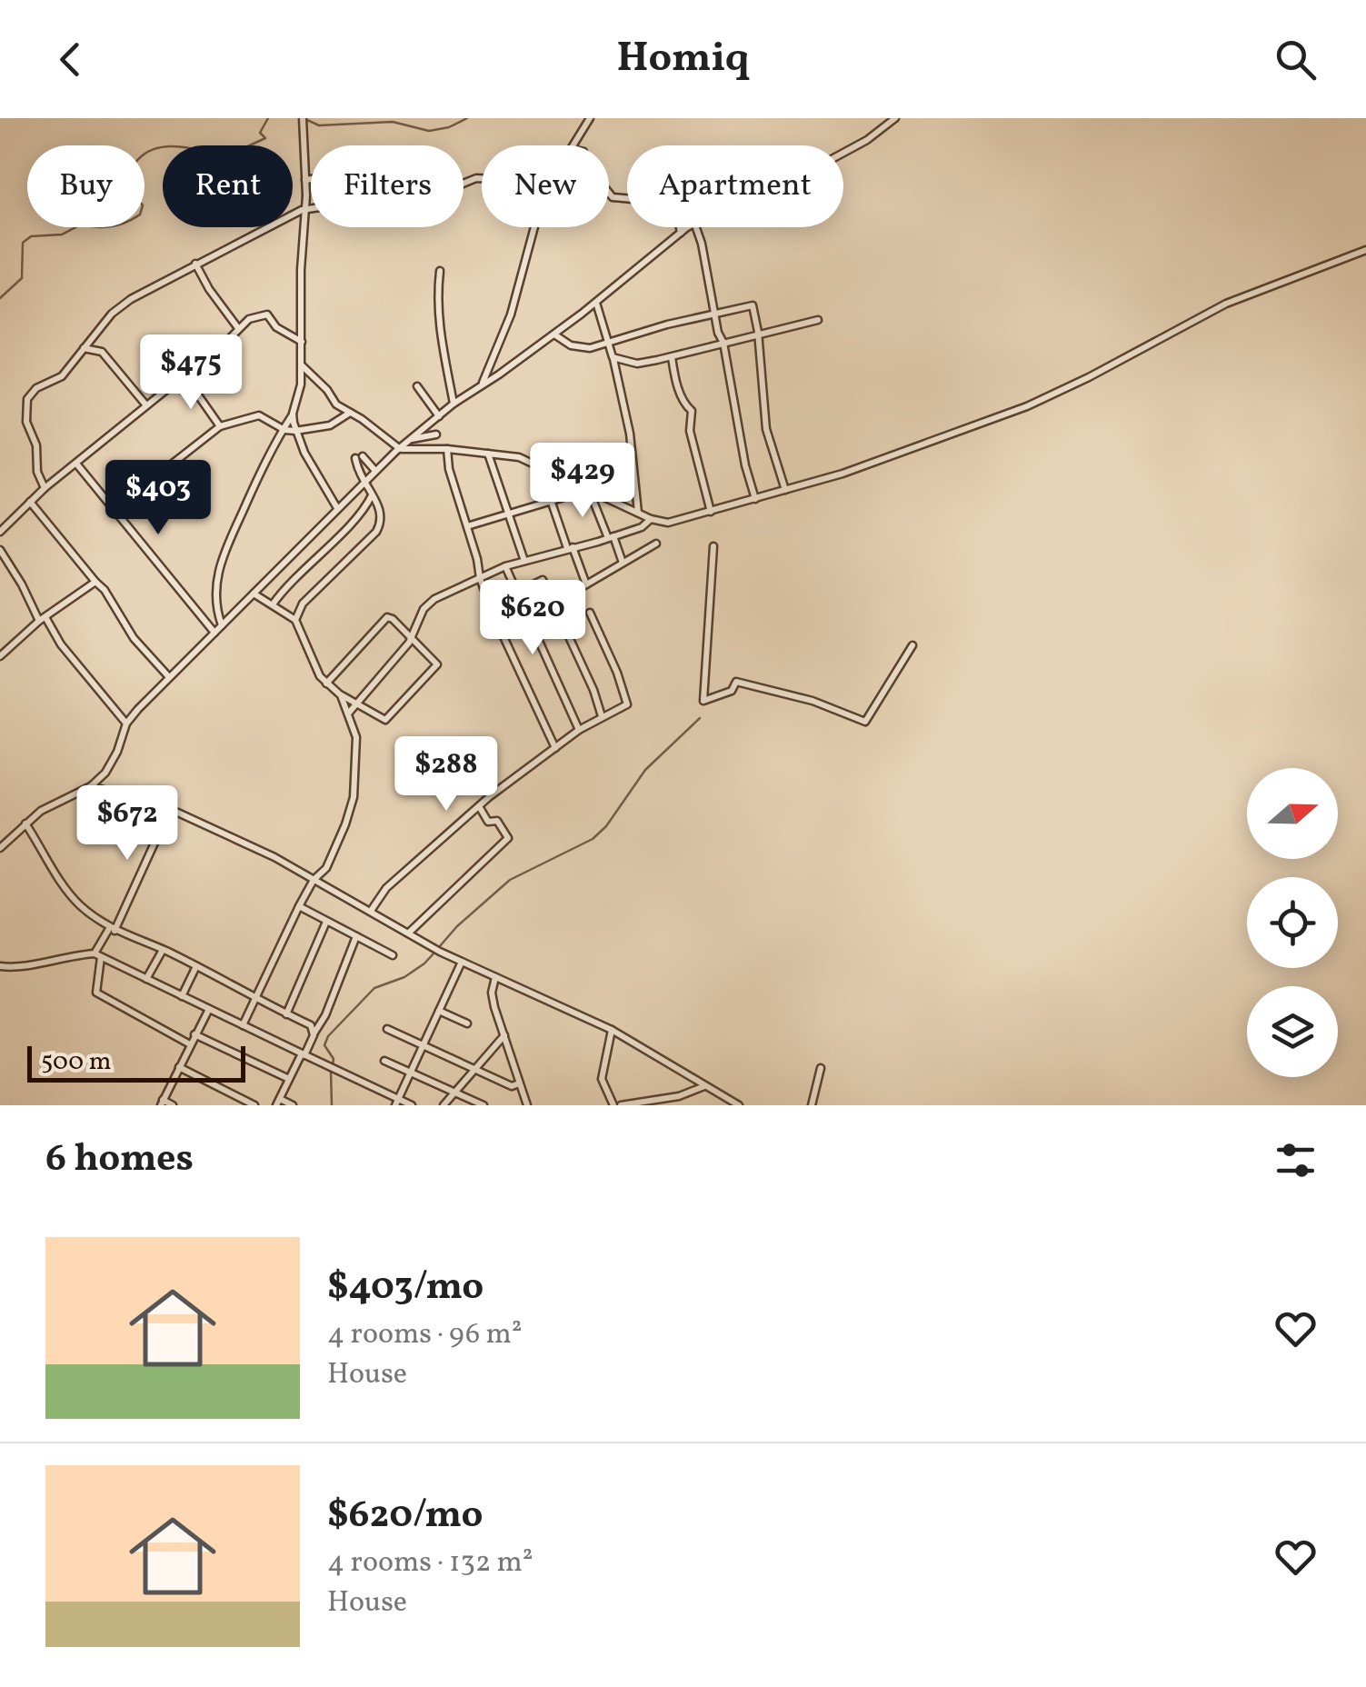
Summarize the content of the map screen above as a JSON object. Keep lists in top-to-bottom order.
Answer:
{
  "scale_bar": "500 m",
  "north": "right",
  "page": {
    "header": "Homiq",
    "chip": [
      "Buy",
      "Rent",
      "Filters",
      "New",
      "Apartment"
    ],
    "price": [
      "$475",
      "$429",
      "$403",
      "$620",
      "$288",
      "$672"
    ],
    "scale": "500 m",
    "heading": "6 homes",
    "list": [
      {
        "name": "$403/mo",
        "note": "4 rooms · 96 m² · House"
      },
      {
        "name": "$620/mo",
        "note": "4 rooms · 132 m² · House"
      }
    ]
  }
}
